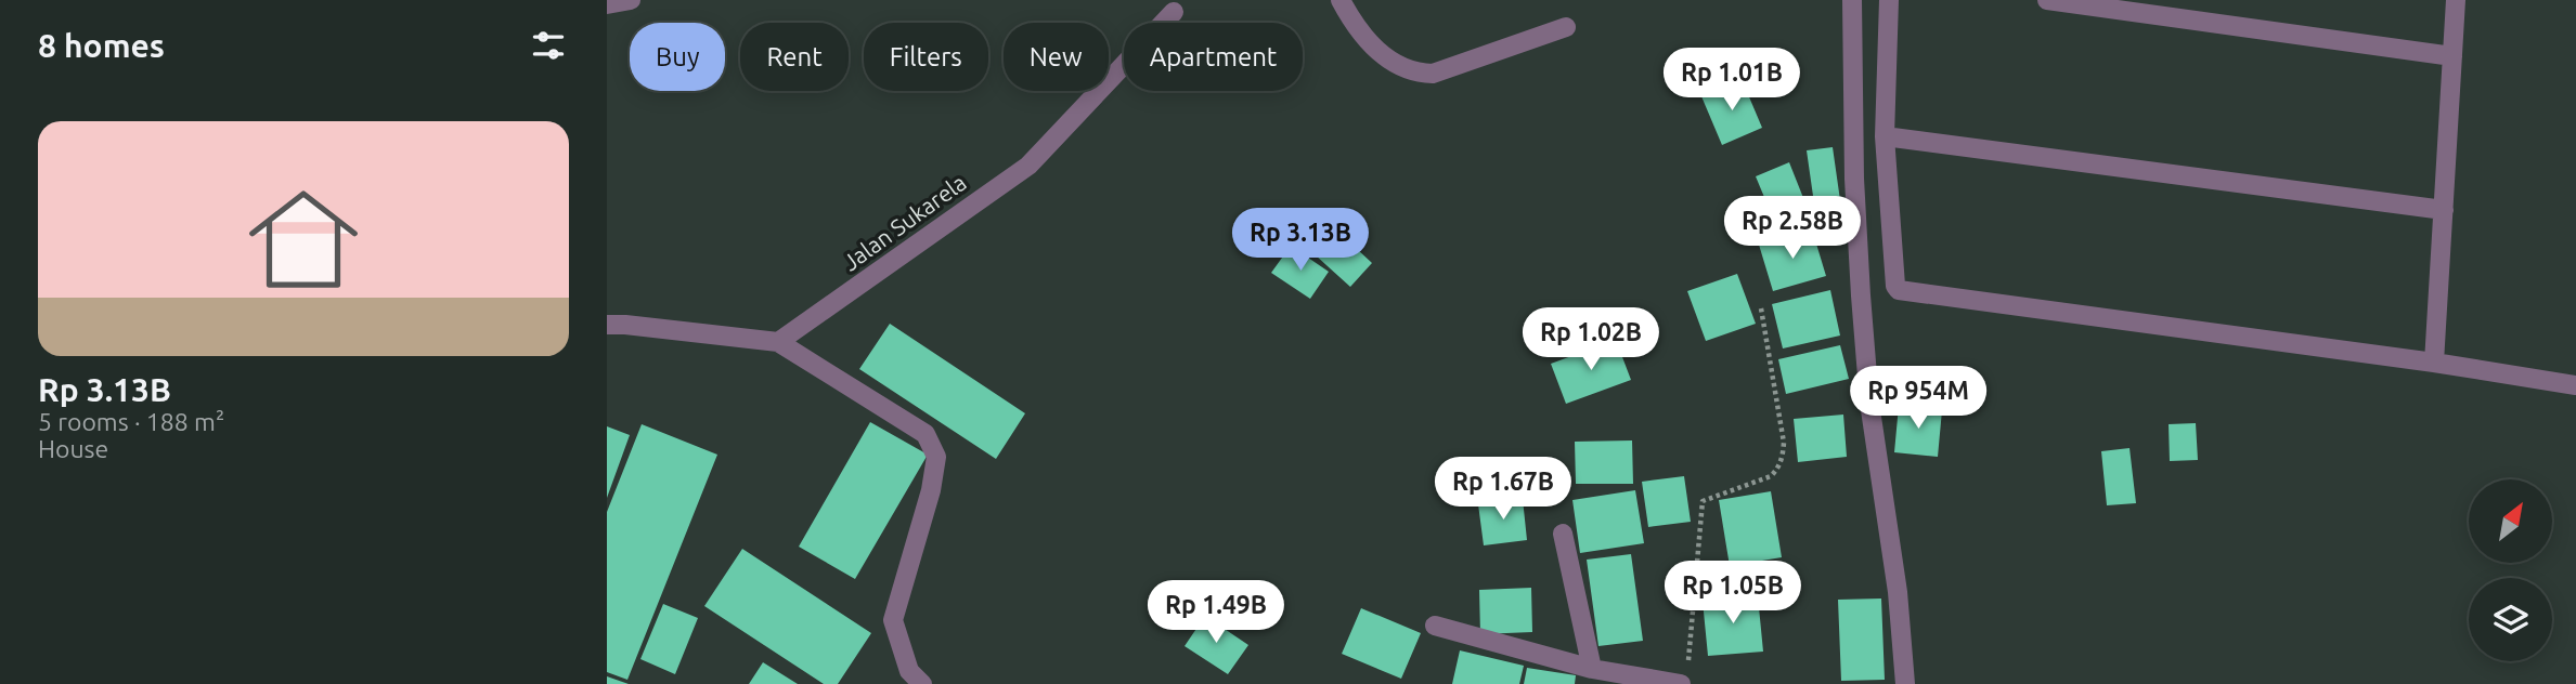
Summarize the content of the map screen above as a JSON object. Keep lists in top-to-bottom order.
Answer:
{
  "streets": {
    "street": ["Jalan Sukarela"]
  },
  "north": "top right",
  "page": {
    "heading": "8 homes",
    "chip": [
      "Buy",
      "Rent",
      "Filters",
      "New",
      "Apartment"
    ],
    "price": [
      "Rp 1.01B",
      "Rp 2.58B",
      "Rp 3.13B",
      "Rp 1.02B",
      "Rp 954M",
      "Rp 1.67B",
      "Rp 1.05B",
      "Rp 1.49B"
    ],
    "list": [
      {
        "name": "Rp 3.13B",
        "note": "5 rooms · 188 m² · House"
      }
    ]
  }
}
